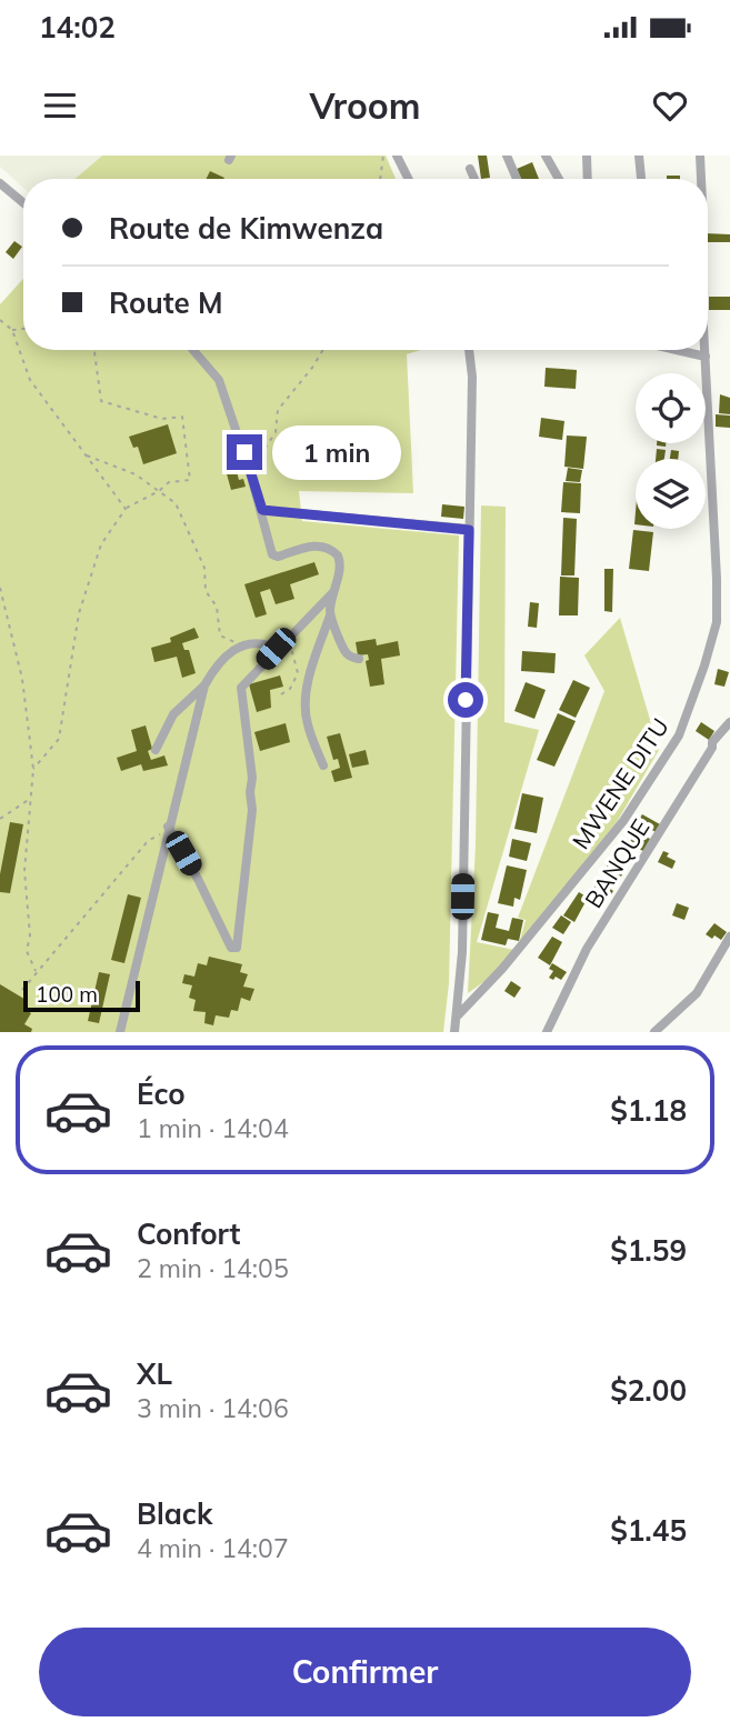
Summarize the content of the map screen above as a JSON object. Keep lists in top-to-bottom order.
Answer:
{
  "streets": {
    "street": ["MWENE DITU", "BANQUE"]
  },
  "scale_bar": "100 m",
  "page": {
    "status": "14:02",
    "header": "Vroom",
    "banner": ["Route de Kimwenza", "Route M"],
    "bubble": "1 min",
    "scale": "100 m",
    "list": [
      {
        "name": "Éco",
        "note": "1 min · 14:04",
        "value": "$1.18"
      },
      {
        "name": "Confort",
        "note": "2 min · 14:05",
        "value": "$1.59"
      },
      {
        "name": "XL",
        "note": "3 min · 14:06",
        "value": "$2.00"
      },
      {
        "name": "Black",
        "note": "4 min · 14:07",
        "value": "$1.45"
      }
    ],
    "buttons": "Confirmer"
  }
}
